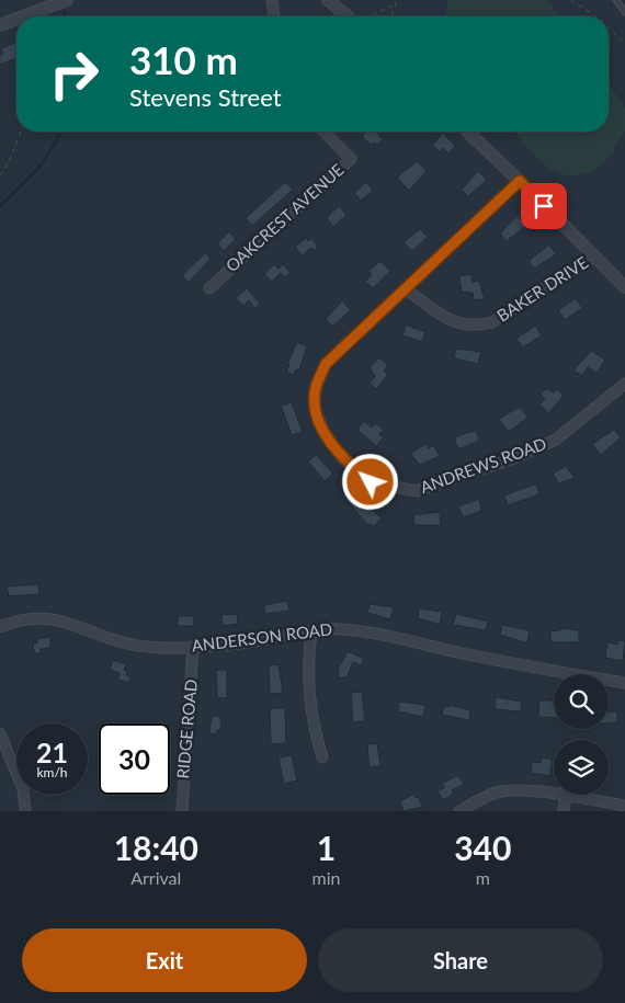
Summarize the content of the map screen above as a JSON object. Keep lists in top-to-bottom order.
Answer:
{
  "streets": {
    "street": [
      "OAKCREST AVENUE",
      "BAKER DRIVE",
      "ANDREWS ROAD",
      "ANDERSON ROAD",
      "RIDGE ROAD"
    ]
  },
  "crossings": [
    ["BAKER DRIVE", "ANDREWS ROAD"],
    ["ANDERSON ROAD", "RIDGE ROAD"]
  ],
  "page": {
    "turn": ["310 m", "Stevens Street"],
    "speed": "21 km/h",
    "limit": "30",
    "eta": [
      "18:40",
      "Arrival",
      "1",
      "min",
      "340",
      "m"
    ],
    "buttons": ["Exit", "Share"]
  }
}
